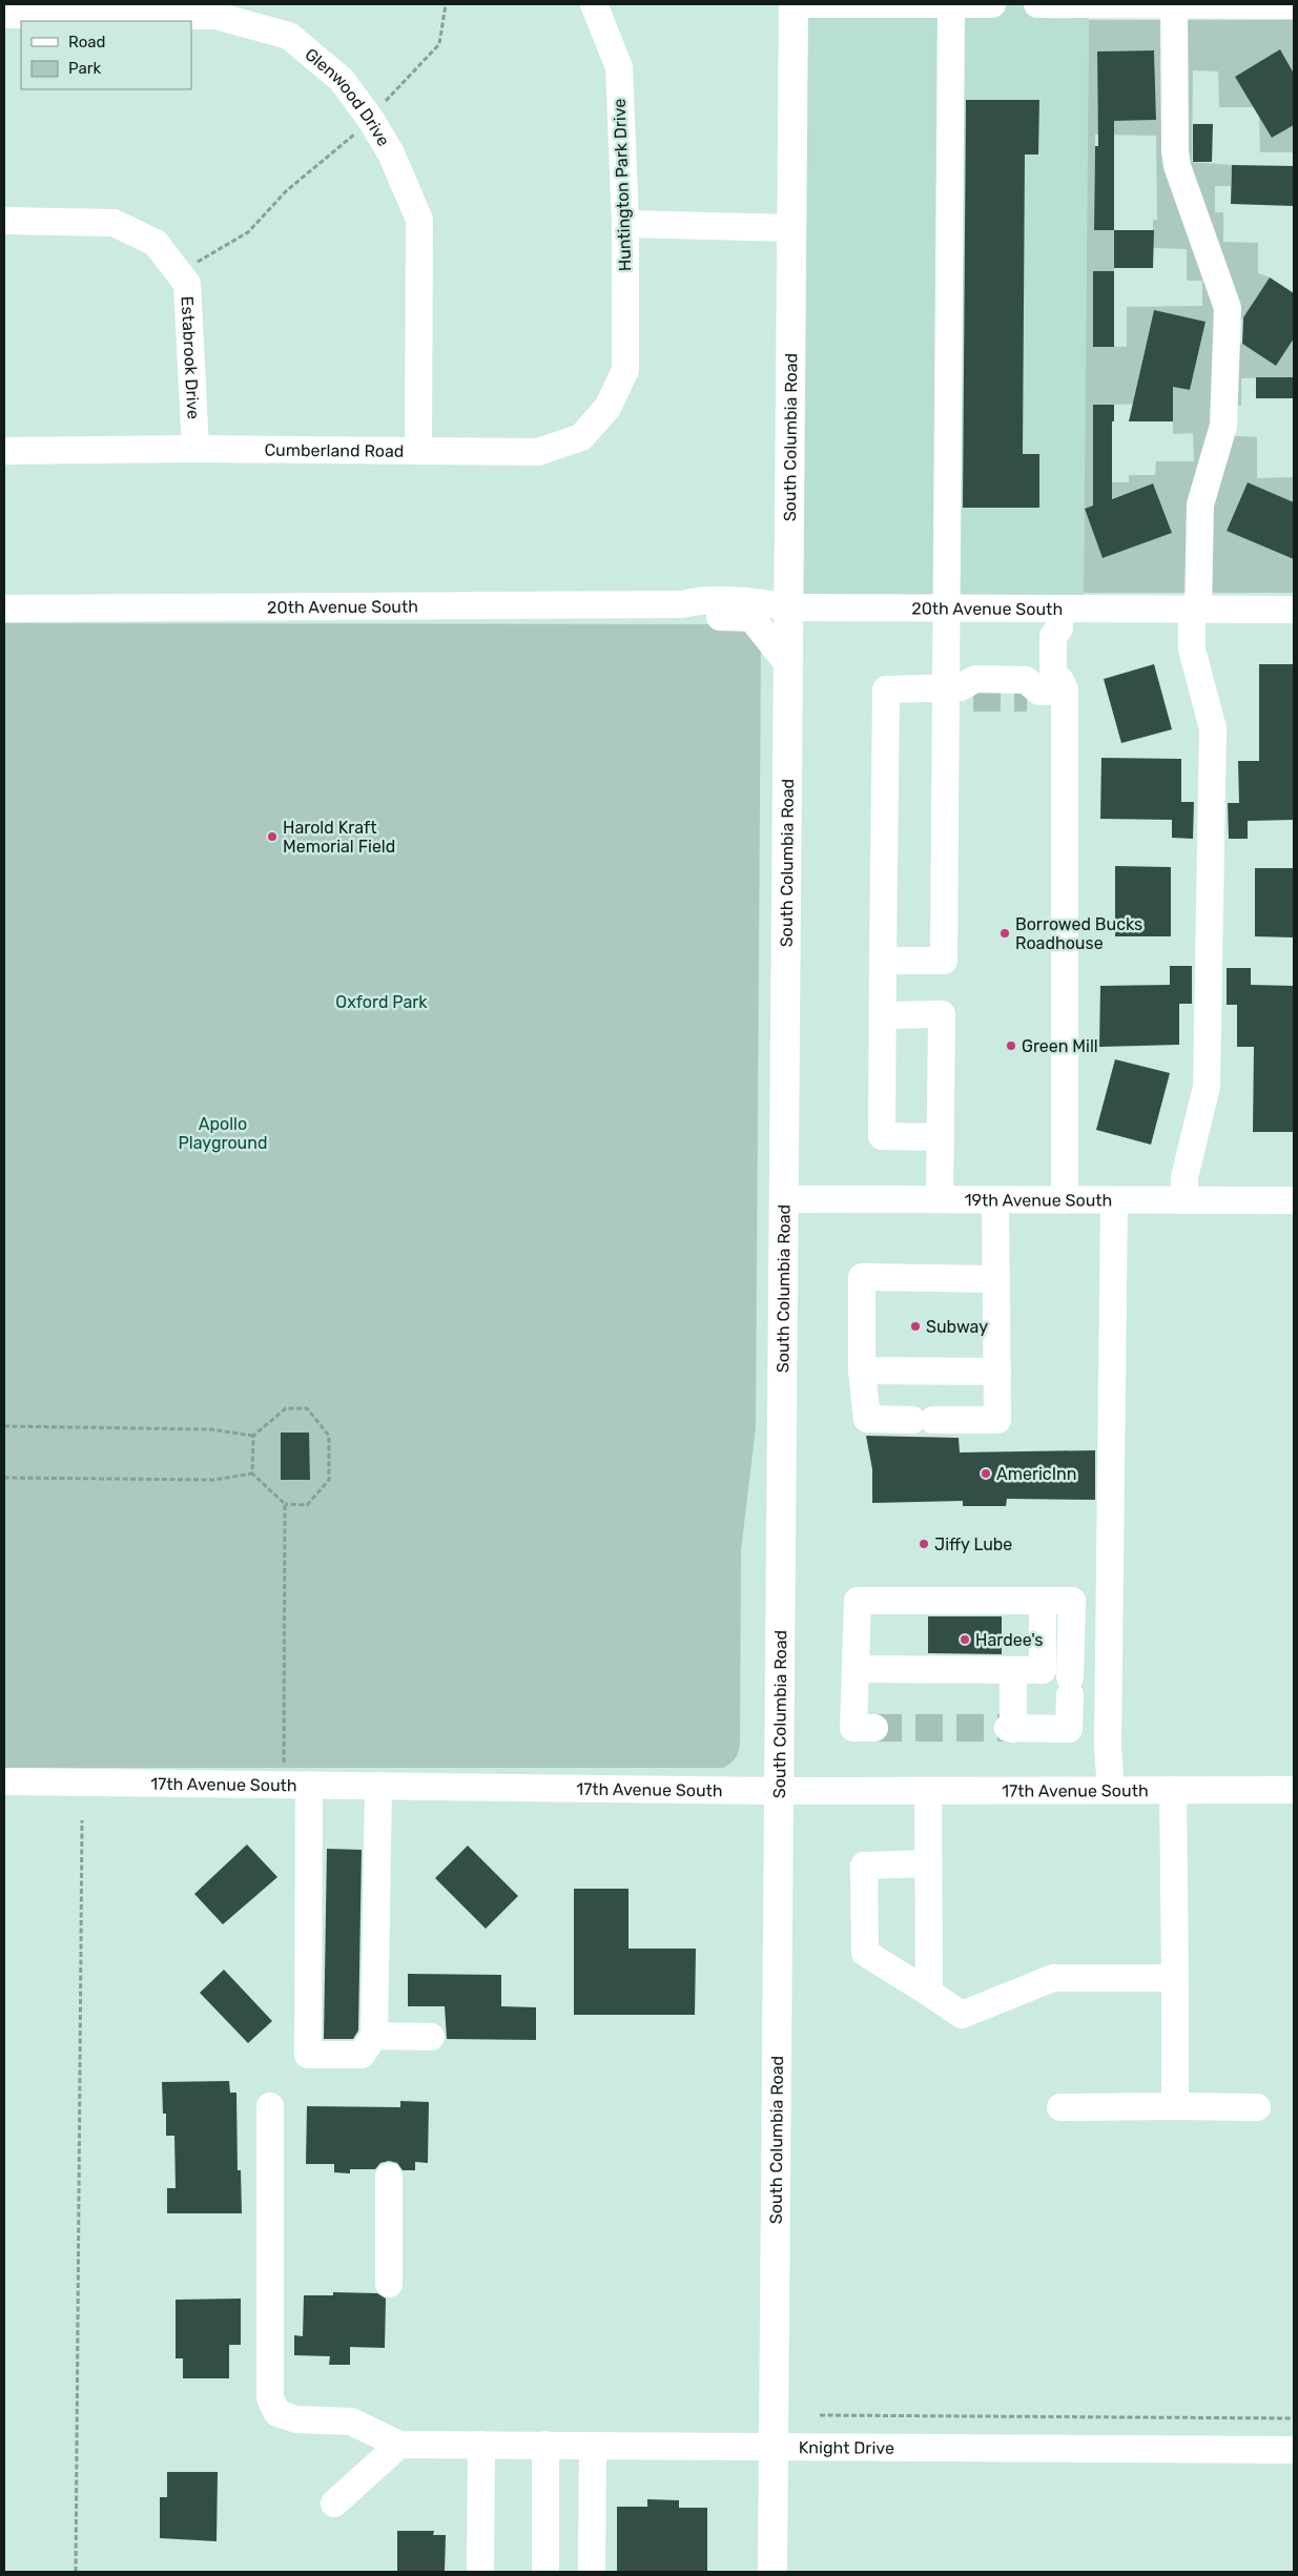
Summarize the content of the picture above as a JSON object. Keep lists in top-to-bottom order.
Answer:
{
  "streets": {
    "main road": ["South Columbia Road"],
    "street": [
      "Glenwood Drive",
      "Huntington Park Drive",
      "Estabrook Drive",
      "Cumberland Road",
      "20th Avenue South",
      "19th Avenue South",
      "17th Avenue South",
      "Knight Drive"
    ]
  },
  "crossings": [
    ["Glenwood Drive", "Cumberland Road"],
    ["Huntington Park Drive", "Cumberland Road"],
    ["Estabrook Drive", "Cumberland Road"],
    ["South Columbia Road", "20th Avenue South"],
    ["South Columbia Road", "19th Avenue South"],
    ["South Columbia Road", "17th Avenue South"],
    ["South Columbia Road", "Knight Drive"]
  ],
  "parks": ["Oxford Park", "Apollo Playground"],
  "places": [
    "Harold Kraft Memorial Field",
    "Borrowed Bucks Roadhouse",
    "Green Mill",
    "Subway",
    "AmericInn",
    "Jiffy Lube",
    "Hardee's"
  ],
  "legend": ["Road", "Park"]
}
